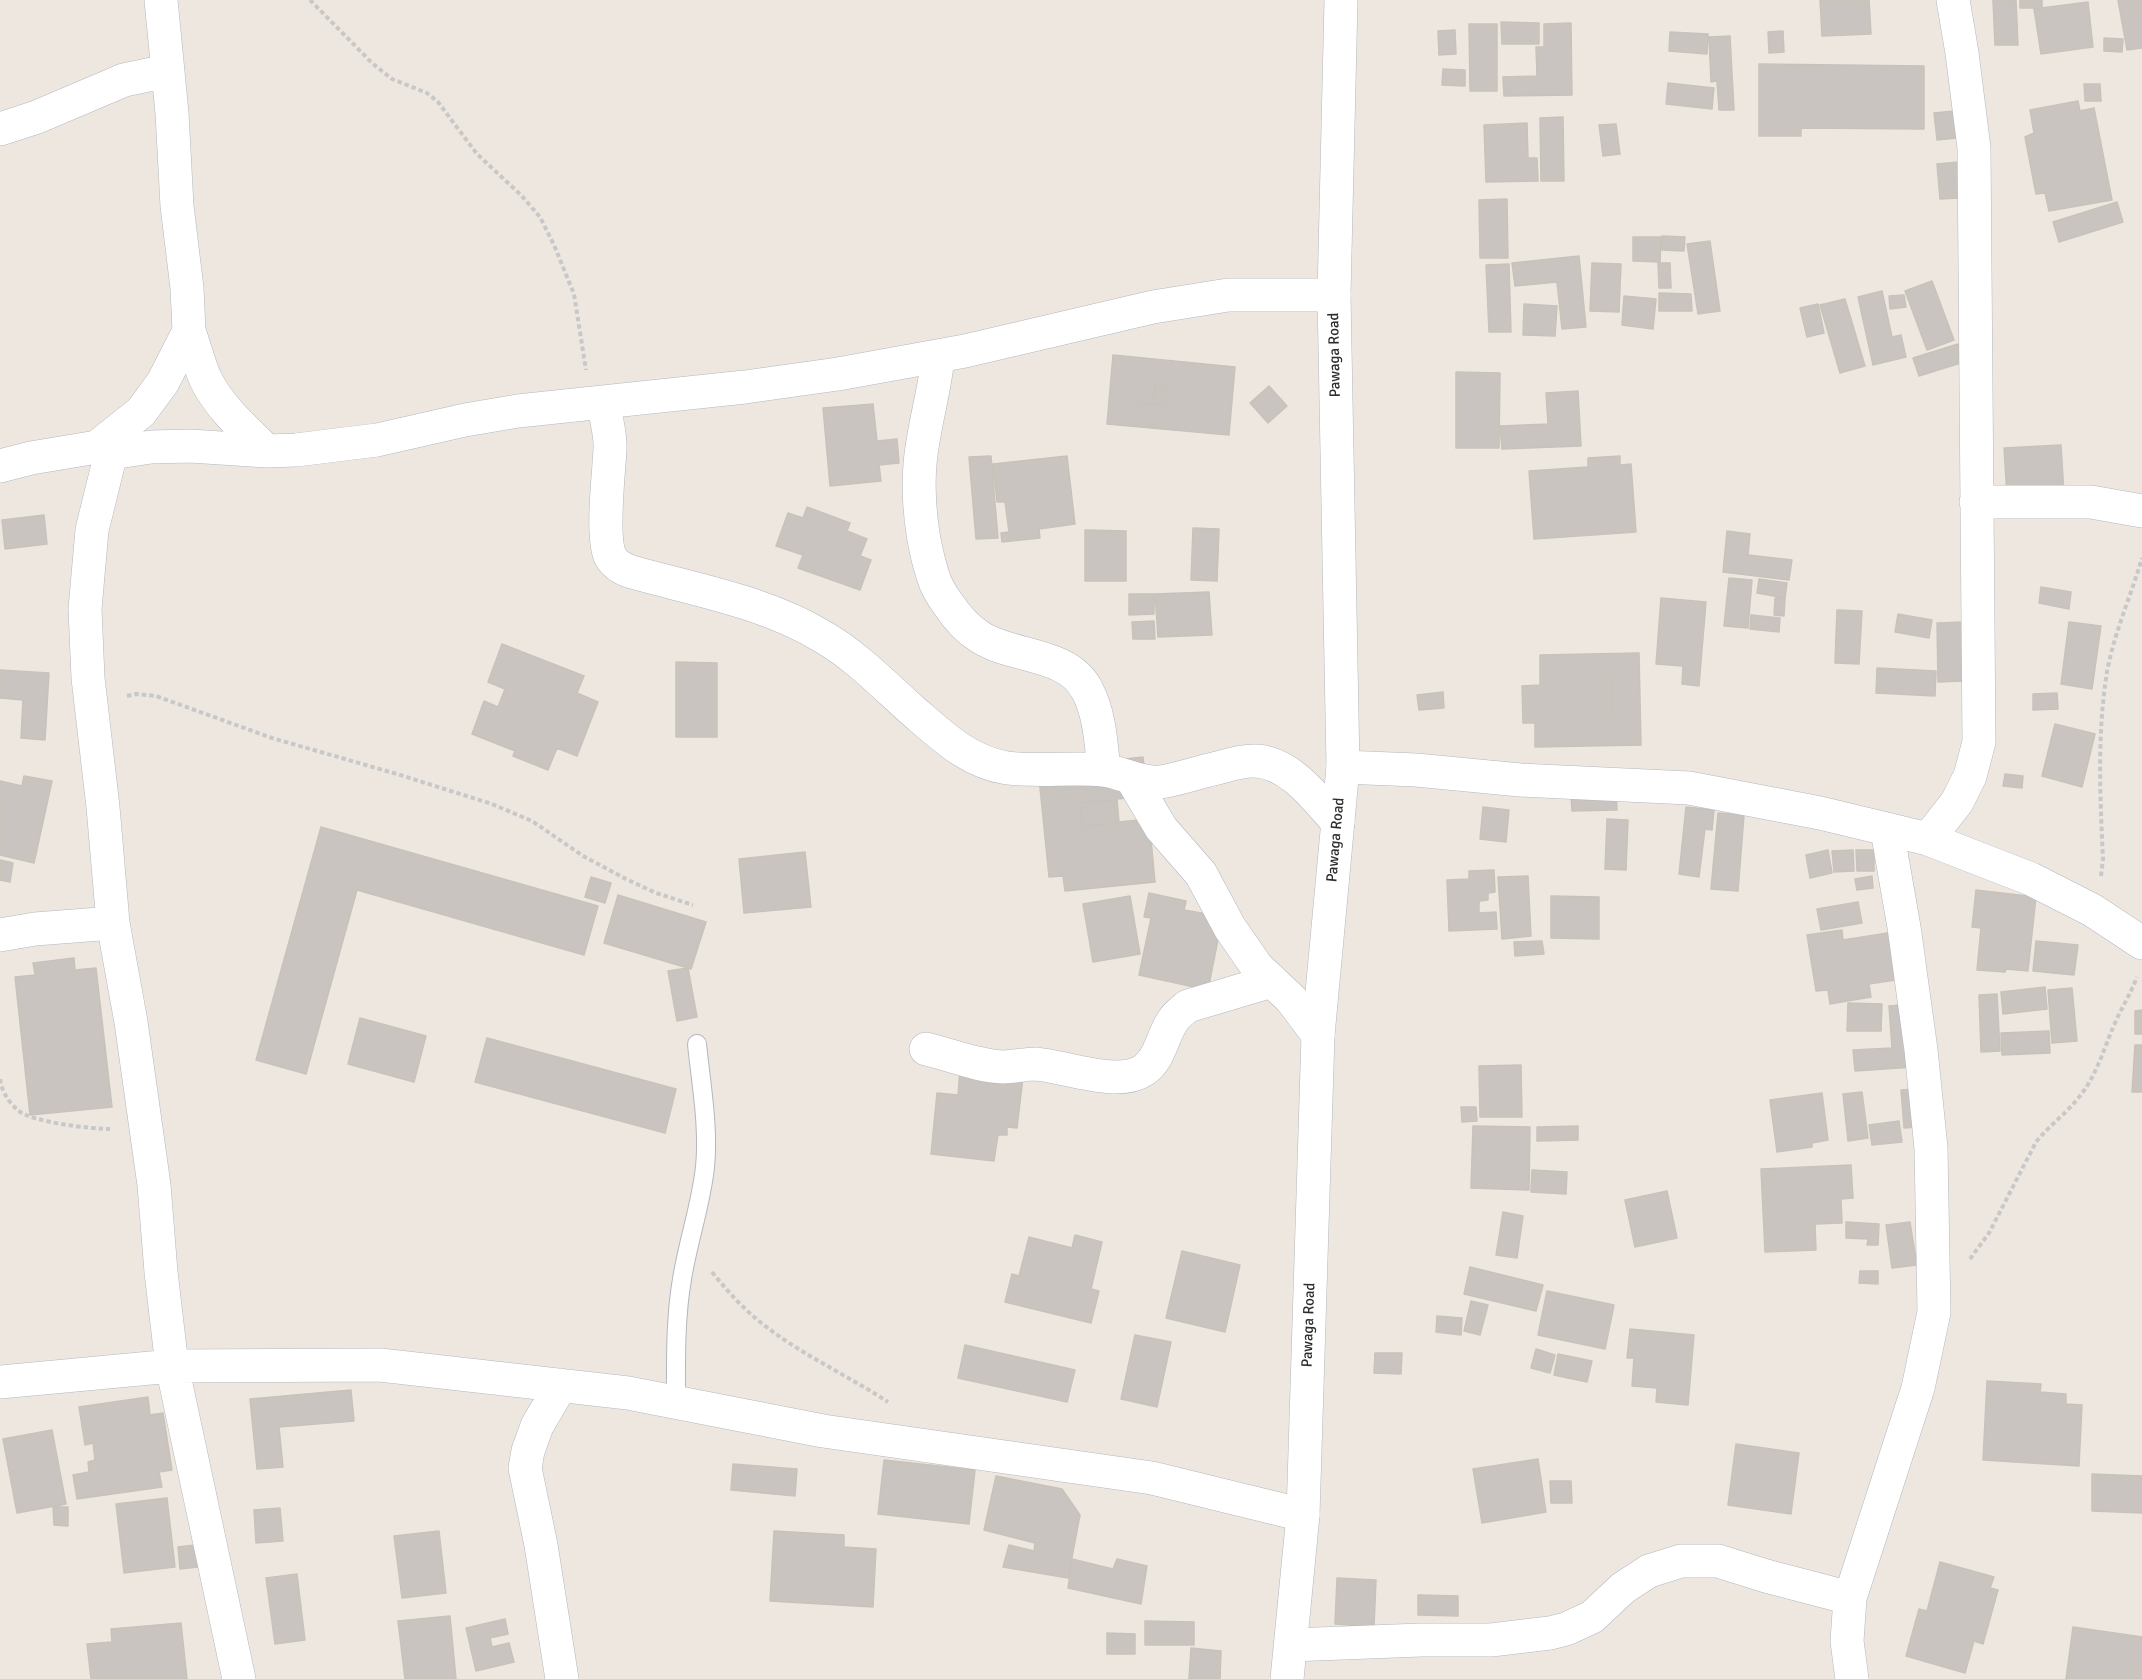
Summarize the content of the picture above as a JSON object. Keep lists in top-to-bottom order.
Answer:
{
  "streets": {
    "street": ["Pawaga Road"]
  }
}
